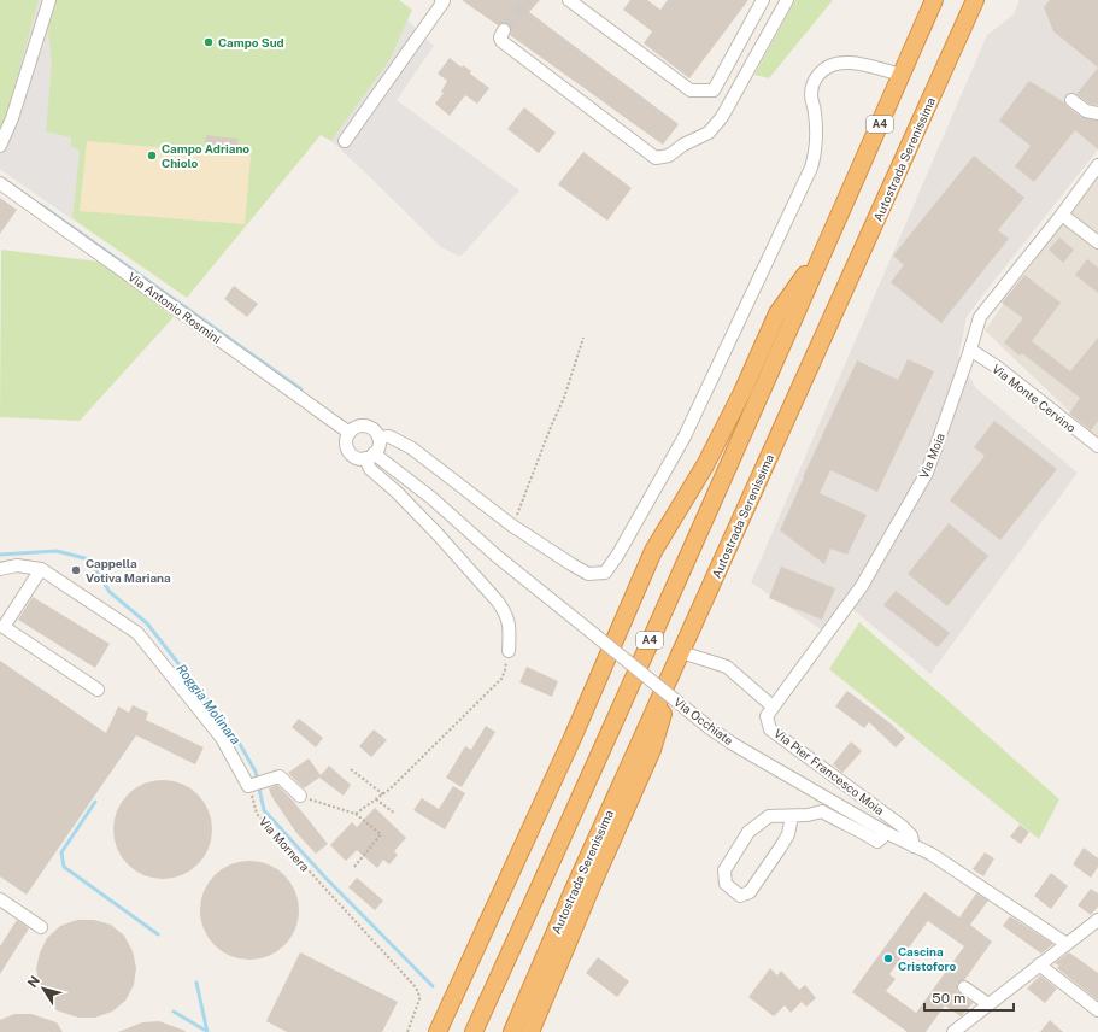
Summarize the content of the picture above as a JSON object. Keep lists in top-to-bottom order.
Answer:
{
  "streets": {
    "highway": ["A4", "Autostrada Serenissima"],
    "street": [
      "Via Antonio Rosmini",
      "Via Monte Cervino",
      "Via Moia",
      "Via Occhiate",
      "Via Pier Francesco Moia"
    ],
    "path": ["Via Mornera"]
  },
  "crossings": [
    ["Via Antonio Rosmini", "Via Occhiate"],
    ["Via Monte Cervino", "Via Moia"],
    ["Via Moia", "Via Pier Francesco Moia"],
    ["Via Occhiate", "Via Pier Francesco Moia"]
  ],
  "water": ["Roggia Molinara"],
  "places": [
    "Campo Sud",
    "Campo Adriano Chiolo",
    "Cappella Votiva Mariana",
    "Cascina Cristoforo"
  ],
  "scale_bar": "50 m",
  "north": "top left"
}
